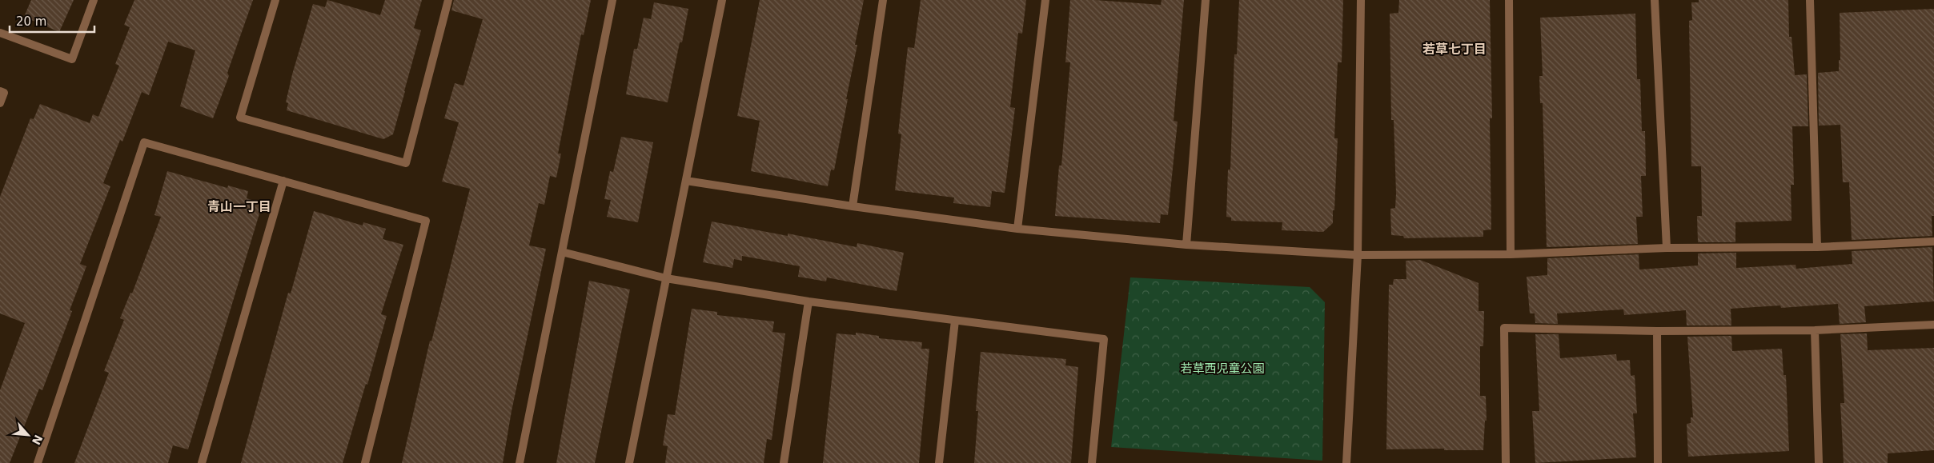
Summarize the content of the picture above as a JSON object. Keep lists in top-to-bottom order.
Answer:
{
  "districts": ["若草七丁目", "青山一丁目"],
  "parks": ["若草西児童公園"],
  "scale_bar": "20 m",
  "north": "bottom right"
}
